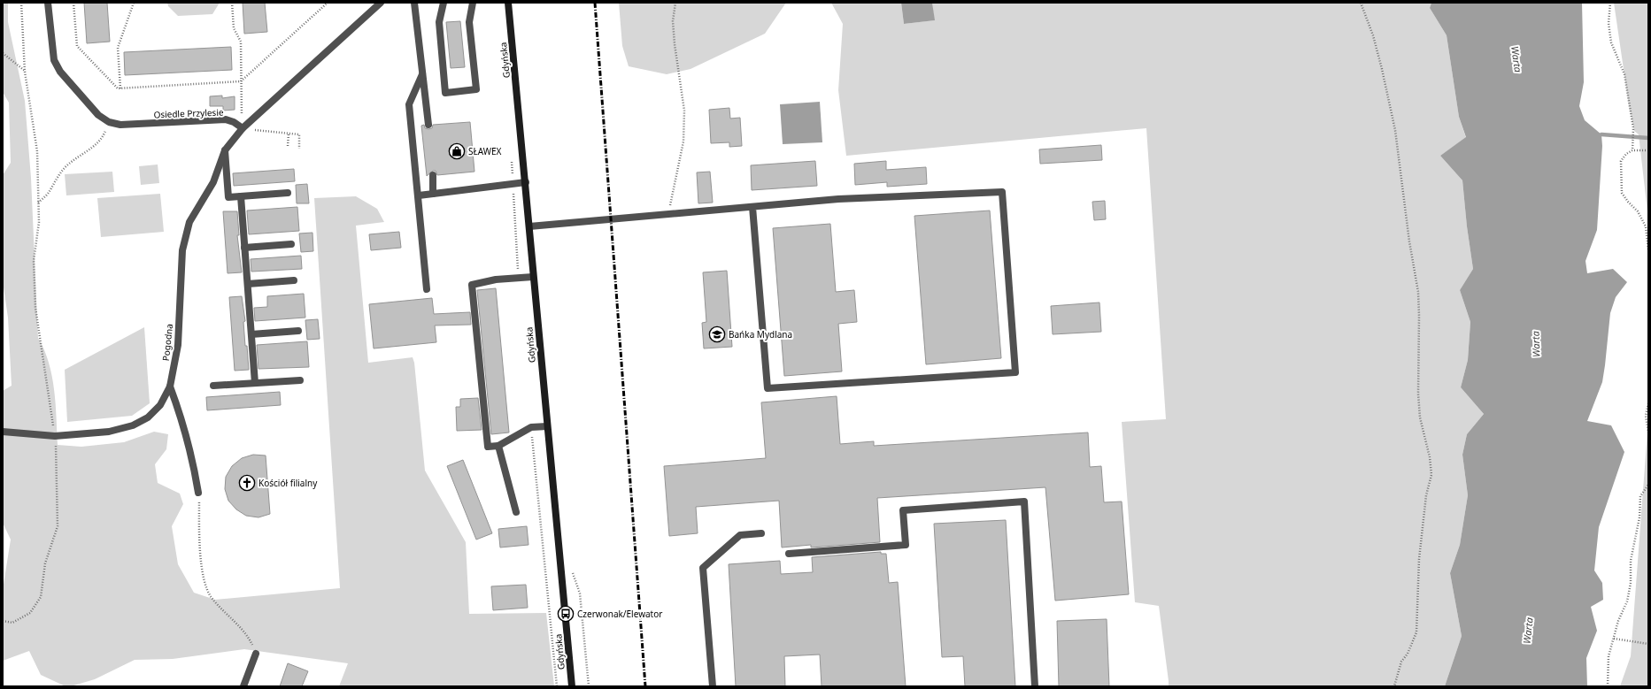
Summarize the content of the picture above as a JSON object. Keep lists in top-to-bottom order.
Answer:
{
  "streets": {
    "main road": ["Gdyńska"],
    "street": ["Osiedle Przylesie", "Pogodna"]
  },
  "crossings": [
    ["Osiedle Przylesie", "Pogodna"]
  ],
  "water": ["Warta"],
  "places": {
    "shop": ["SŁAWEX"],
    "school or university": ["Bańka Mydlana"],
    "church": ["Kościół filialny"],
    "bus stop": ["Czerwonak/Elewator"]
  }
}
